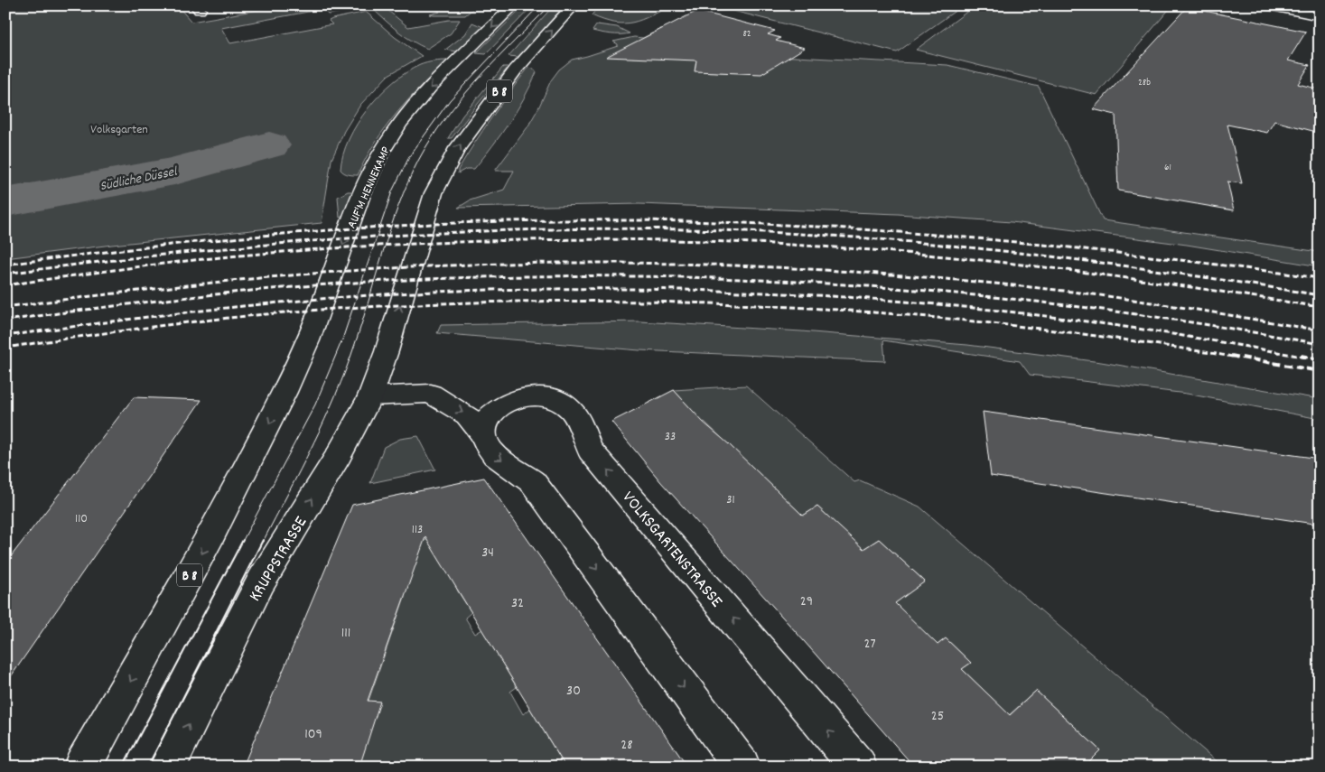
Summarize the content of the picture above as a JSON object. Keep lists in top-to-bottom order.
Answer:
{
  "streets": {
    "main road": [
      "B 8",
      "AUF'M HENNEKAMP",
      "VOLKSGARTENSTRASSE",
      "KRUPPSTRASSE"
    ]
  },
  "one_way": ["AUF'M HENNEKAMP", "KRUPPSTRASSE"],
  "water": ["Südliche Düssel"],
  "parks": ["Volksgarten"],
  "house_numbers": [
    "82",
    "28b",
    "61",
    "33",
    "31",
    "110",
    "113",
    "34",
    "29",
    "32",
    "111",
    "27",
    "30",
    "25",
    "109",
    "28"
  ]
}
